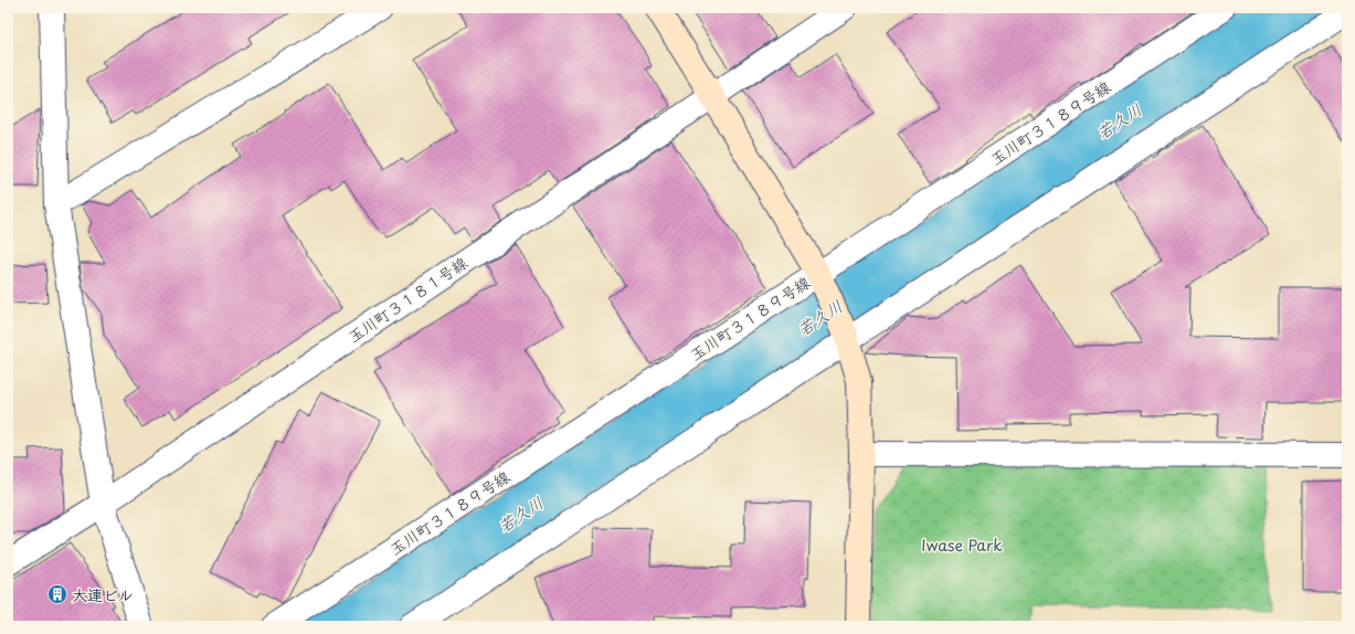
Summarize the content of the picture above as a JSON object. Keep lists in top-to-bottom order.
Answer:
{
  "streets": {
    "street": ["玉川町３１８９号線", "玉川町３１８１号線"]
  },
  "water": ["若久川"],
  "parks": ["Iwase Park"],
  "places": {
    "building": ["大連ビル"]
  }
}
